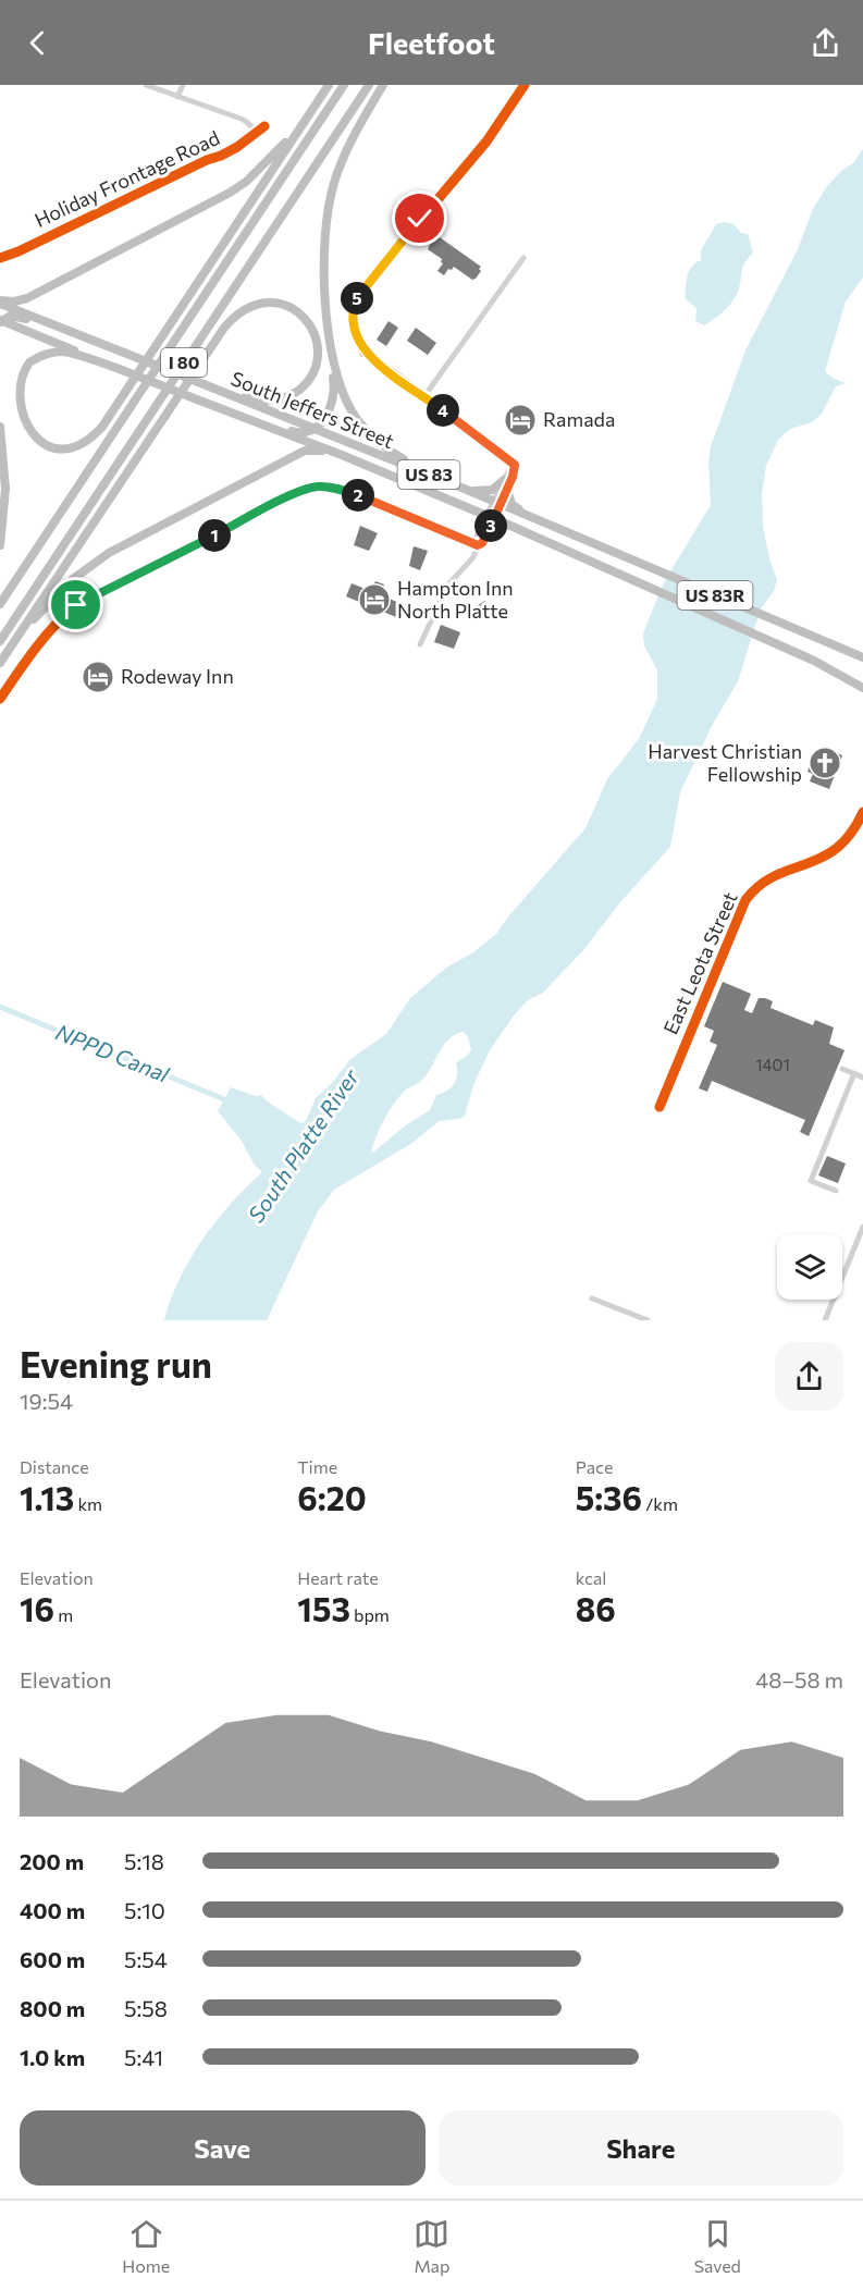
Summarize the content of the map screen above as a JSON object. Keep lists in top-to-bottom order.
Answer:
{
  "streets": {
    "highway": [
      "I 80",
      "South Jeffers Street",
      "US 83",
      "US 83R"
    ],
    "street": ["Holiday Frontage Road", "East Leota Street"]
  },
  "water": ["NPPD Canal", "South Platte River"],
  "places": {
    "hotel": ["Ramada", "Hampton Inn North Platte", "Rodeway Inn"],
    "church": ["Harvest Christian Fellowship"]
  },
  "house_numbers": ["1401"],
  "page": {
    "header": "Fleetfoot",
    "pins": [
      "5",
      "4",
      "2",
      "3",
      "1"
    ],
    "heading": ["Evening run", "19:54"],
    "stats": [
      ["Distance", "1.13 km"],
      ["Time", "6:20"],
      ["Pace", "5:36 /km"],
      ["Elevation", "16 m"],
      ["Heart rate", "153 bpm"],
      ["kcal", "86"]
    ],
    "chart": ["Elevation", "48–58 m"],
    "list": [
      {
        "name": "200 m",
        "note": "5:18"
      },
      {
        "name": "400 m",
        "note": "5:10"
      },
      {
        "name": "600 m",
        "note": "5:54"
      },
      {
        "name": "800 m",
        "note": "5:58"
      },
      {
        "name": "1.0 km",
        "note": "5:41"
      }
    ],
    "buttons": ["Save", "Share"],
    "tabs": ["Home", "Map", "Saved"]
  }
}
